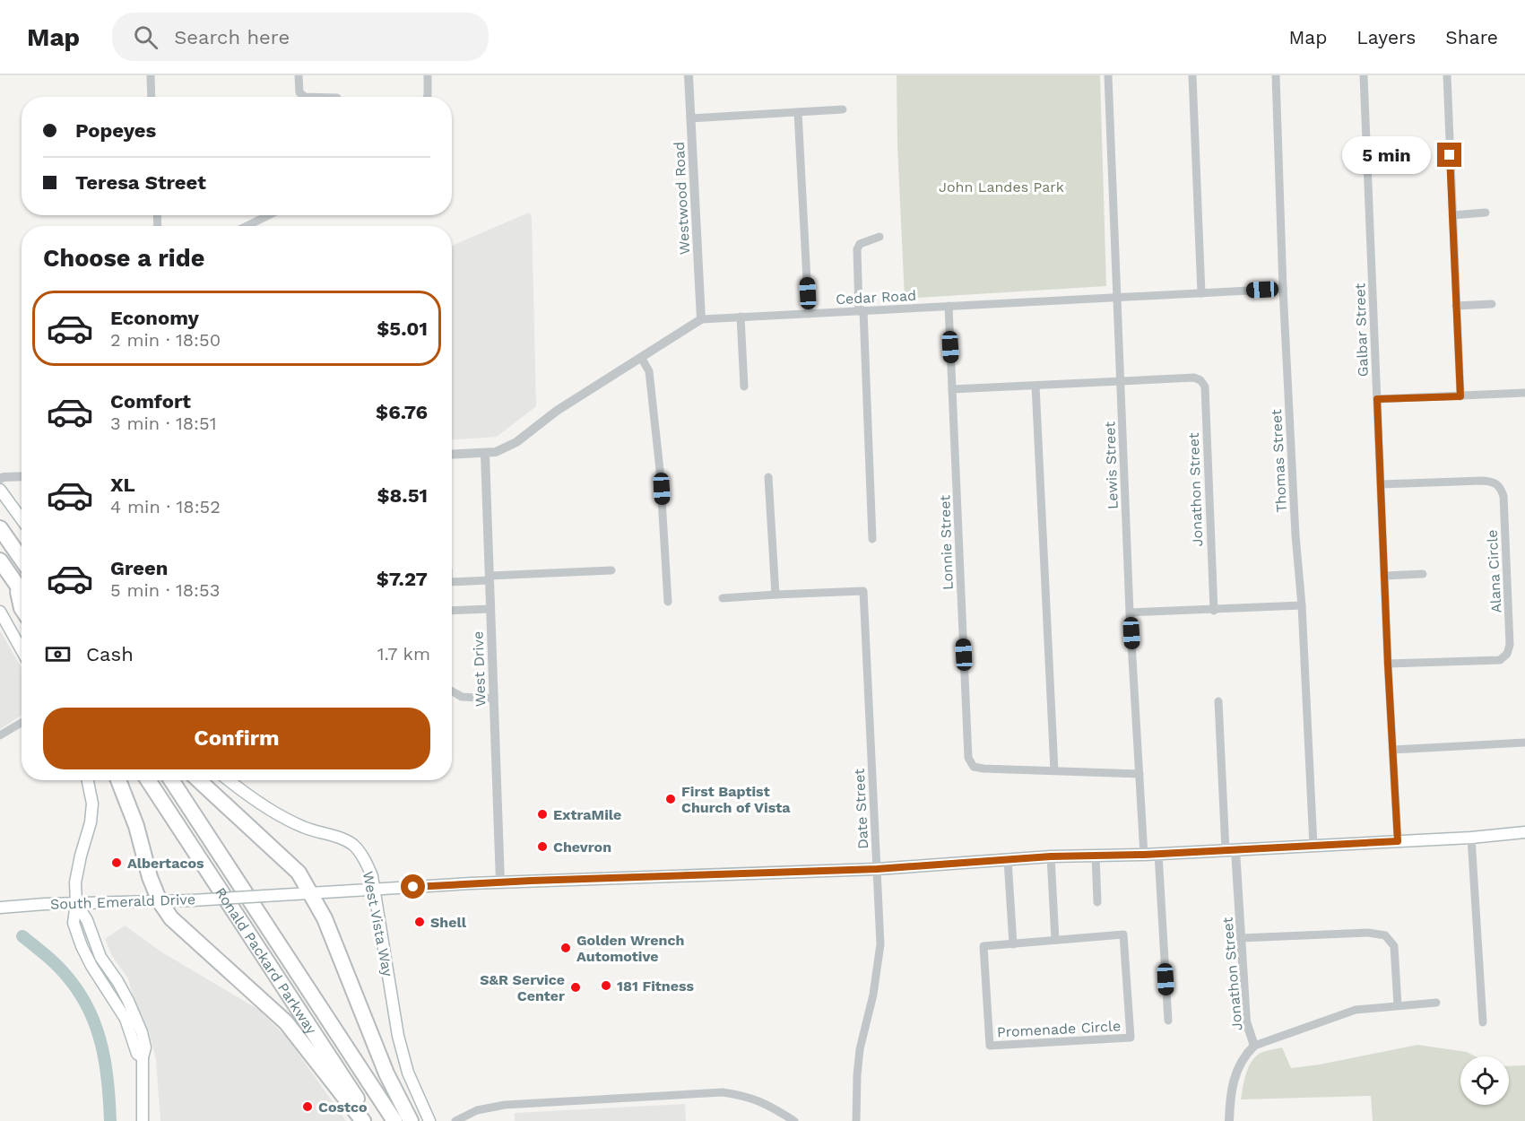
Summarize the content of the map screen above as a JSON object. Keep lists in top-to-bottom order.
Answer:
{
  "streets": {
    "highway": ["Ronald Packard Parkway"],
    "main road": ["South Emerald Drive", "West Vista Way"],
    "street": [
      "Westwood Road",
      "Cedar Road",
      "Galbar Street",
      "Thomas Street",
      "Lewis Street",
      "Jonathon Street",
      "Lonnie Street",
      "Alana Circle",
      "West Drive",
      "Date Street",
      "Promenade Circle"
    ]
  },
  "crossings": [
    ["Westwood Road", "Cedar Road"],
    ["Cedar Road", "Thomas Street"],
    ["Cedar Road", "Lewis Street"],
    ["Cedar Road", "Lonnie Street"],
    ["Galbar Street", "Alana Circle"],
    ["Galbar Street", "South Emerald Drive"],
    ["Thomas Street", "South Emerald Drive"],
    ["Lewis Street", "Jonathon Street"],
    ["Lewis Street", "South Emerald Drive"],
    ["Jonathon Street", "South Emerald Drive"],
    ["West Drive", "South Emerald Drive"],
    ["Date Street", "South Emerald Drive"],
    ["South Emerald Drive", "West Vista Way"]
  ],
  "parks": ["John Landes Park"],
  "places": [
    "First Baptist Church of Vista",
    "ExtraMile",
    "Chevron",
    "Albertacos",
    "Shell",
    "Golden Wrench Automotive",
    "181 Fitness",
    "S&R Service Center",
    "Costco"
  ],
  "page": {
    "header": "Map",
    "search": "Search here",
    "nav": ["Map", "Layers", "Share"],
    "banner": ["Popeyes", "Teresa Street"],
    "bubble": "5 min",
    "heading": "Choose a ride",
    "list": [
      {
        "name": "Economy",
        "note": "2 min · 18:50",
        "value": "$5.01"
      },
      {
        "name": "Comfort",
        "note": "3 min · 18:51",
        "value": "$6.76"
      },
      {
        "name": "XL",
        "note": "4 min · 18:52",
        "value": "$8.51"
      },
      {
        "name": "Green",
        "note": "5 min · 18:53",
        "value": "$7.27"
      }
    ],
    "pay": ["Cash", "1.7 km"],
    "buttons": "Confirm"
  }
}
